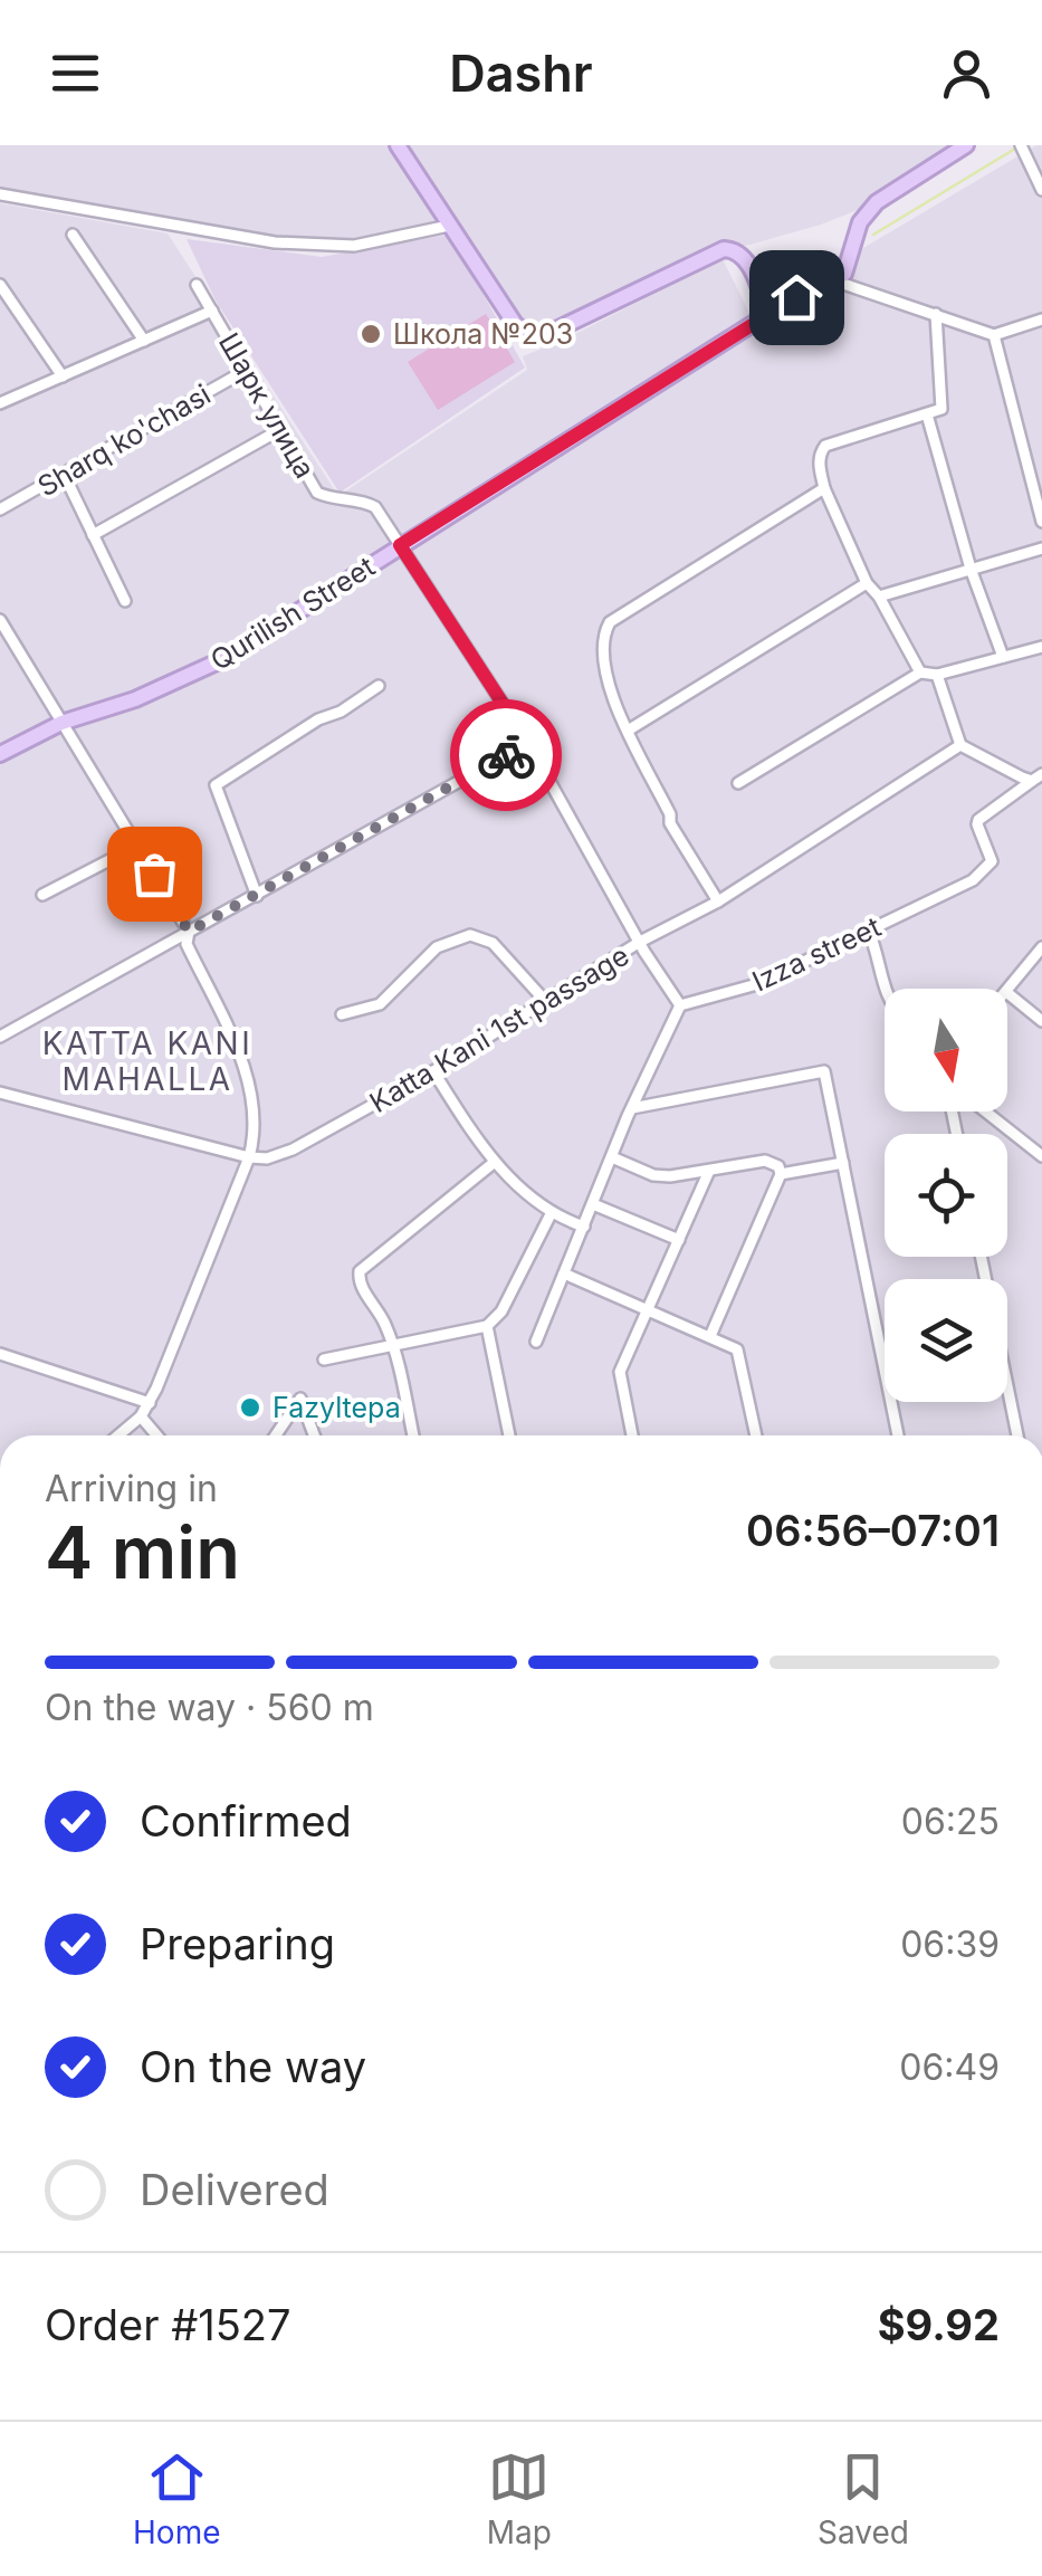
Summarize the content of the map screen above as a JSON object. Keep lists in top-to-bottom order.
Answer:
{
  "streets": {
    "street": [
      "Шарк улица",
      "Sharq ko'chasi",
      "Qurilish Street",
      "Izza street",
      "Katta Kani 1st passage"
    ]
  },
  "crossings": [
    ["Шарк улица", "Sharq ko'chasi"],
    ["Шарк улица", "Qurilish Street"],
    ["Шарк улица", "Izza street"],
    ["Шарк улица", "Katta Kani 1st passage"]
  ],
  "districts": ["KATTA KANI MAHALLA"],
  "places": ["Школа №203", "Fazyltepa"],
  "north": "bottom",
  "page": {
    "header": "Dashr",
    "heading": ["4 min", "Arriving in", "06:56–07:01"],
    "panel": ["Order #1527", "$9.92"],
    "bar": "On the way · 560 m",
    "list": [
      ["Confirmed", "06:25"],
      ["Preparing", "06:39"],
      ["On the way", "06:49"],
      "Delivered"
    ],
    "tabs": ["Home", "Map", "Saved"]
  }
}
